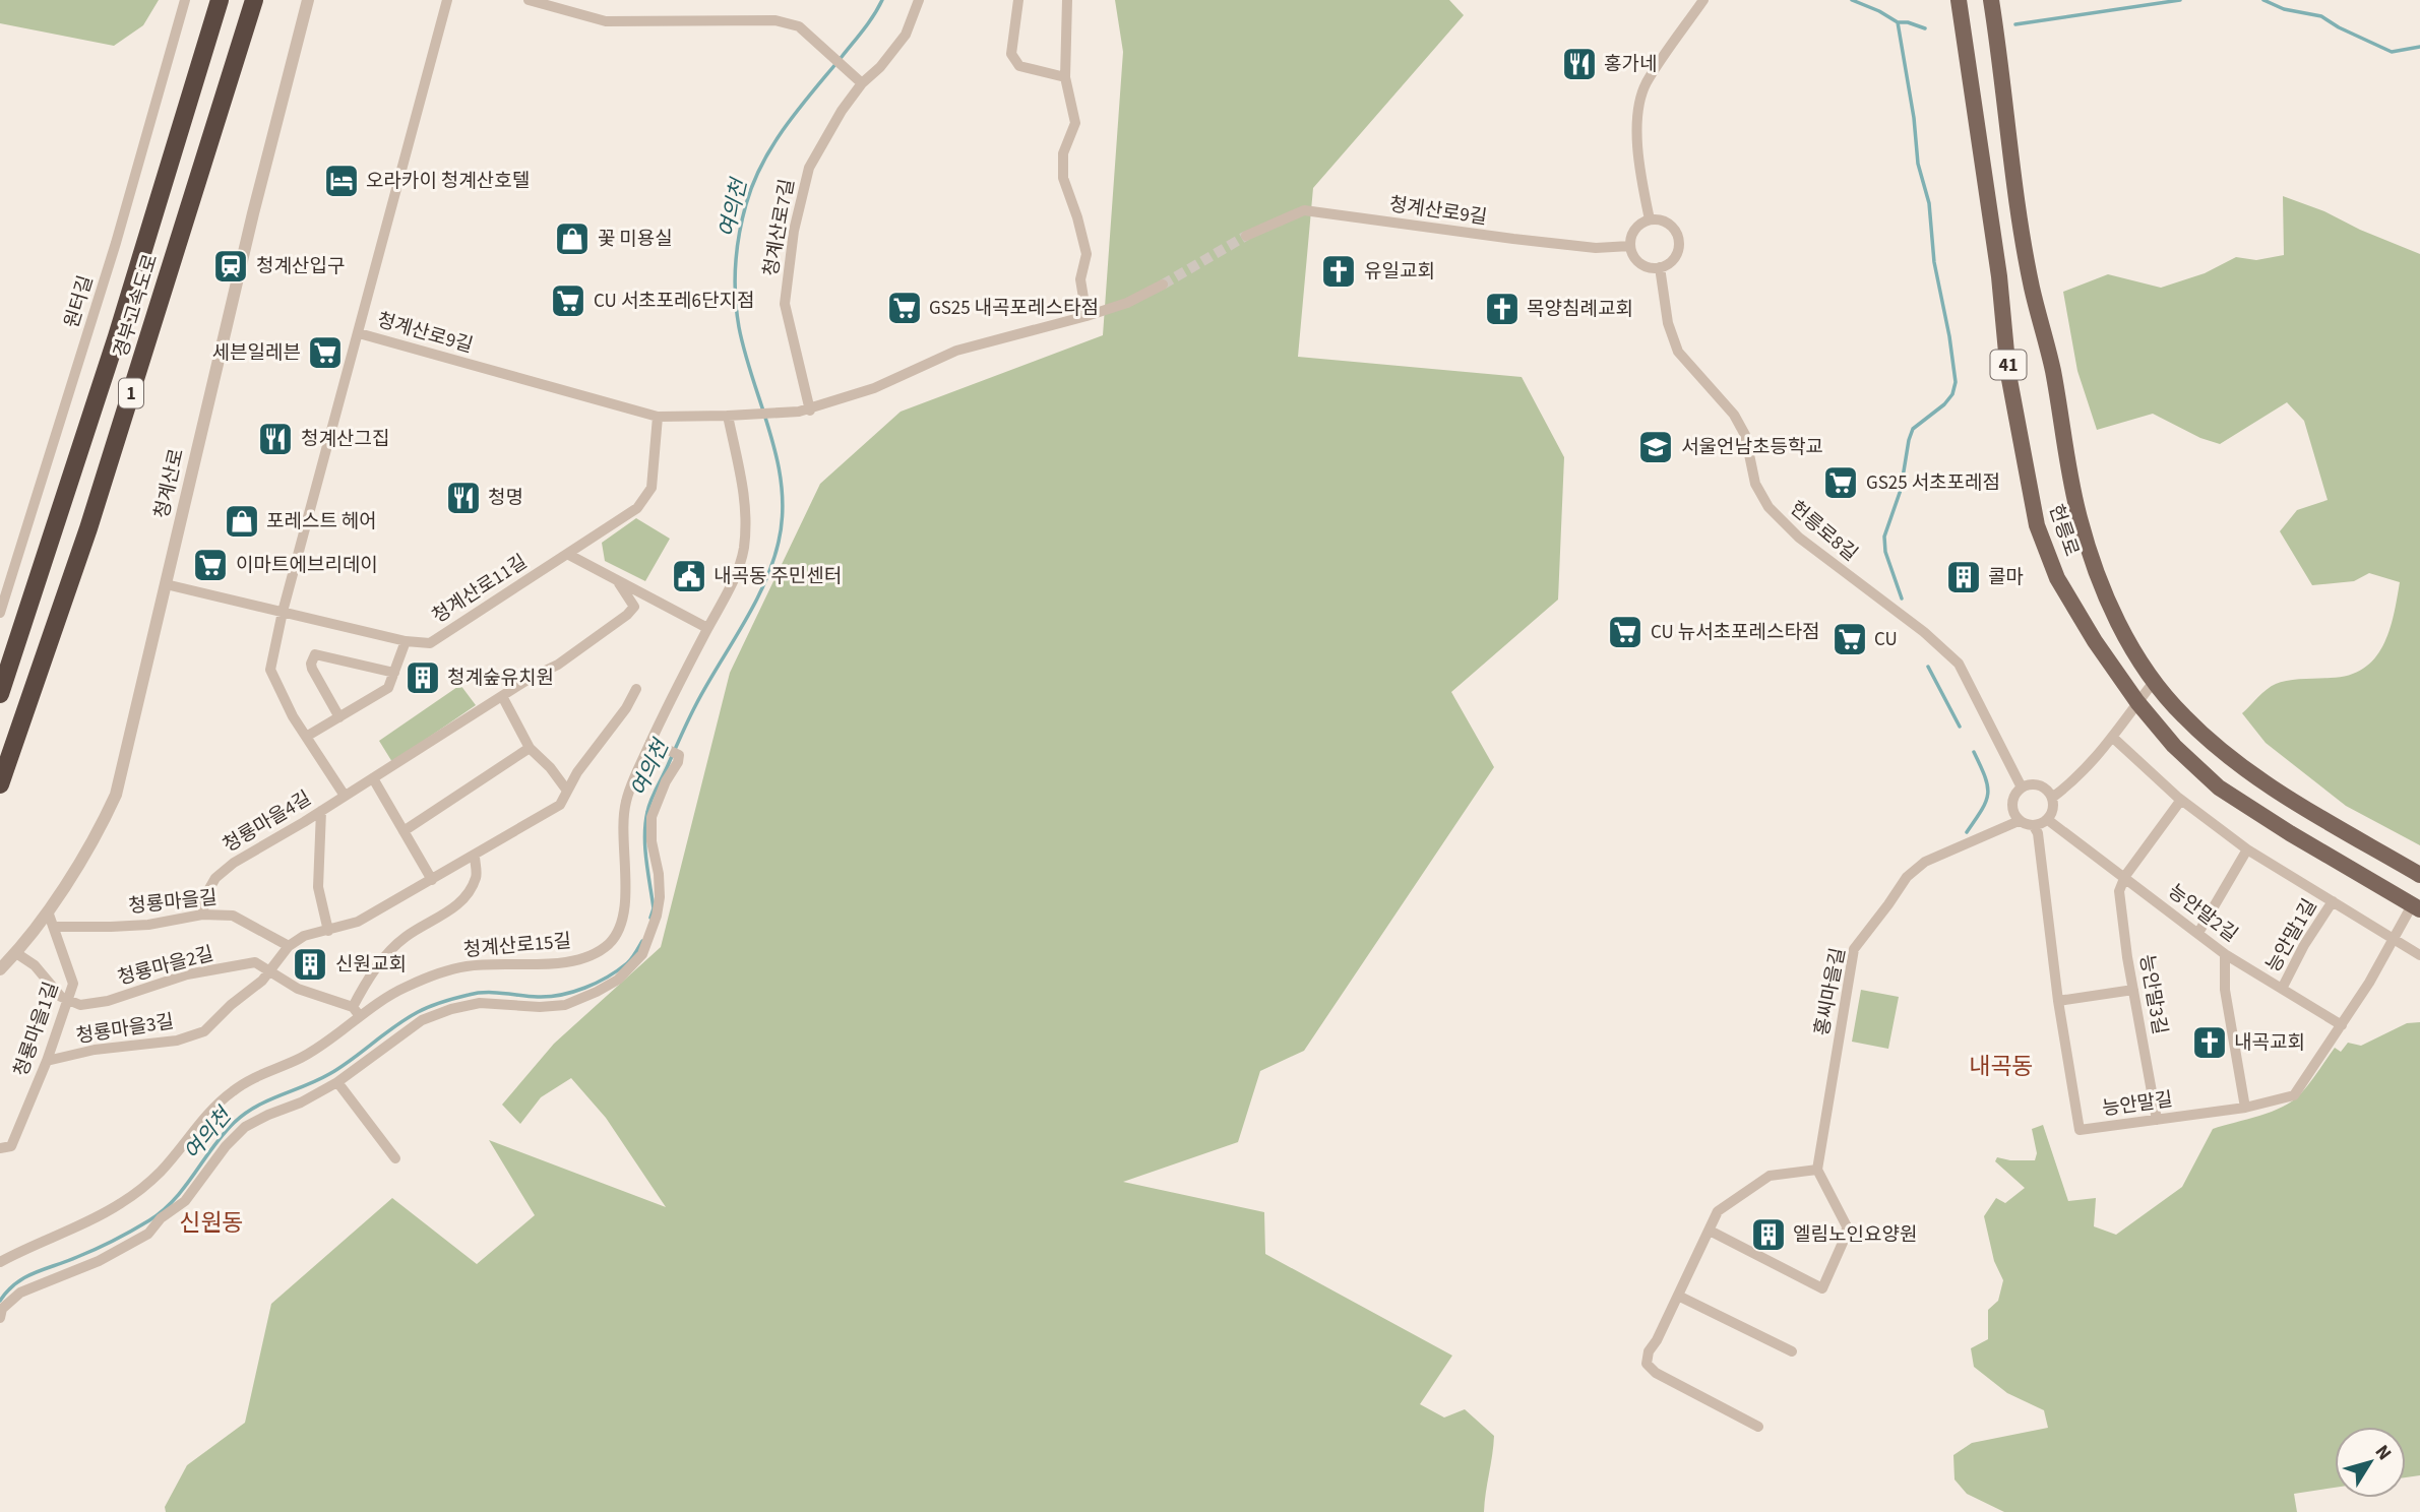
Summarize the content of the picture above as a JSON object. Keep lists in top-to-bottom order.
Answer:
{
  "streets": {
    "highway": ["경부고속도로", "1"],
    "main road": ["41", "헌릉로"],
    "street": [
      "청계산로9길",
      "청계산로7길",
      "원터길",
      "청계산로",
      "헌릉로8길",
      "청계산로11길",
      "청룡마을4길",
      "청룡마을길",
      "능안말2길",
      "능안말1길",
      "청계산로15길",
      "청룡마을2길",
      "홍씨마을길",
      "능안말3길",
      "청룡마을1길",
      "청룡마을3길",
      "능안말길"
    ]
  },
  "crossings": [
    ["청계산로9길", "청계산로7길"],
    ["청계산로9길", "헌릉로8길"],
    ["청계산로9길", "청계산로11길"],
    ["청계산로9길", "청계산로15길"],
    ["청계산로", "청계산로11길"],
    ["청계산로", "청룡마을1길"],
    ["헌릉로", "능안말길"],
    ["헌릉로8길", "능안말2길"],
    ["헌릉로8길", "홍씨마을길"],
    ["헌릉로8길", "능안말길"],
    ["청룡마을4길", "청룡마을길"],
    ["청룡마을길", "청룡마을1길"],
    ["청룡마을길", "청룡마을3길"],
    ["능안말2길", "능안말1길"],
    ["능안말2길", "홍씨마을길"],
    ["능안말2길", "능안말3길"],
    ["능안말2길", "능안말길"],
    ["능안말1길", "능안말길"],
    ["청룡마을2길", "청룡마을1길"],
    ["청룡마을2길", "청룡마을3길"],
    ["홍씨마을길", "능안말길"],
    ["능안말3길", "능안말길"],
    ["청룡마을1길", "청룡마을3길"]
  ],
  "districts": ["내곡동", "신원동"],
  "water": ["여의천"],
  "places": {
    "restaurant": ["홍가네", "청계산그집", "청명"],
    "hotel": ["오라카이 청계산호텔"],
    "shop": ["꽃 미용실", "포레스트 헤어"],
    "station": ["청계산입구"],
    "church": ["유일교회", "목양침례교회", "내곡교회"],
    "supermarket": [
      "CU 서초포레6단지점",
      "GS25 내곡포레스타점",
      "세븐일레븐",
      "GS25 서초포레점",
      "이마트에브리데이",
      "CU 뉴서초포레스타점",
      "CU"
    ],
    "school or university": ["서울언남초등학교"],
    "public building": ["내곡동 주민센터"],
    "building": [
      "콜마",
      "청계숲유치원",
      "신원교회",
      "엘림노인요양원"
    ]
  },
  "north": "top right"
}
